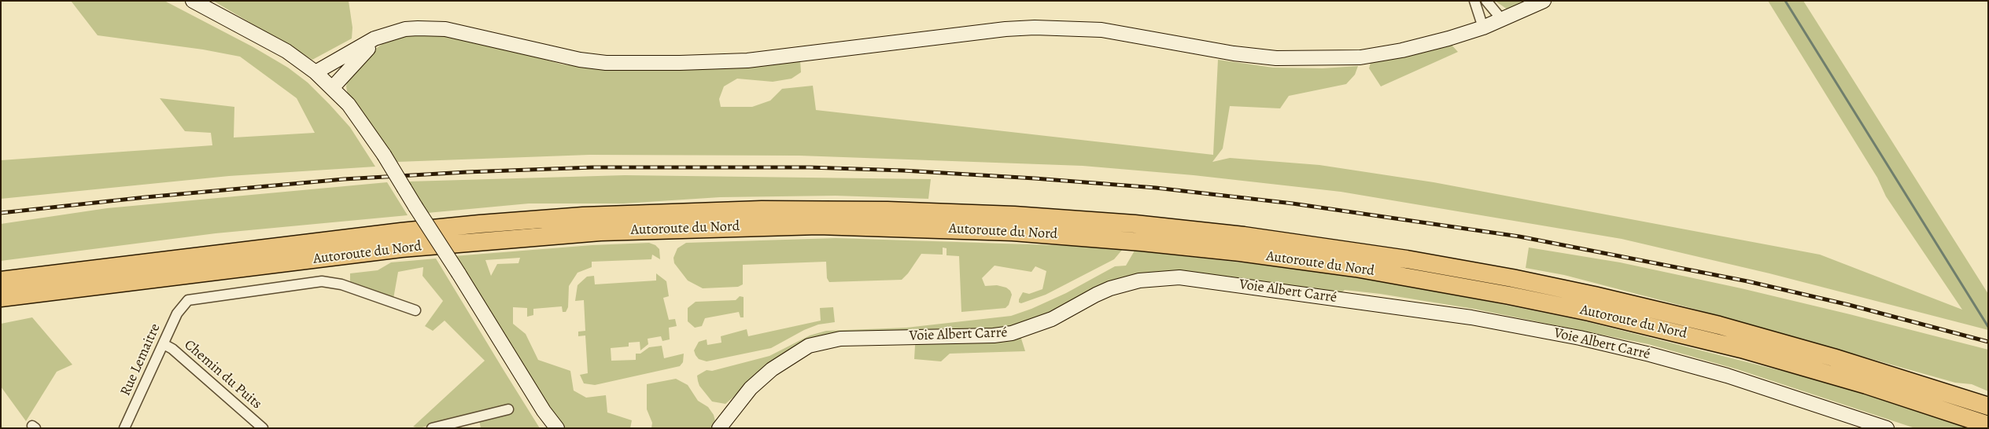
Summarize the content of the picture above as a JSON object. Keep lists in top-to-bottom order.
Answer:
{
  "streets": {
    "highway": ["Autoroute du Nord"],
    "street": ["Voie Albert Carré", "Rue Lemaitre", "Chemin du Puits"]
  },
  "crossings": [
    ["Rue Lemaitre", "Chemin du Puits"]
  ]
}
